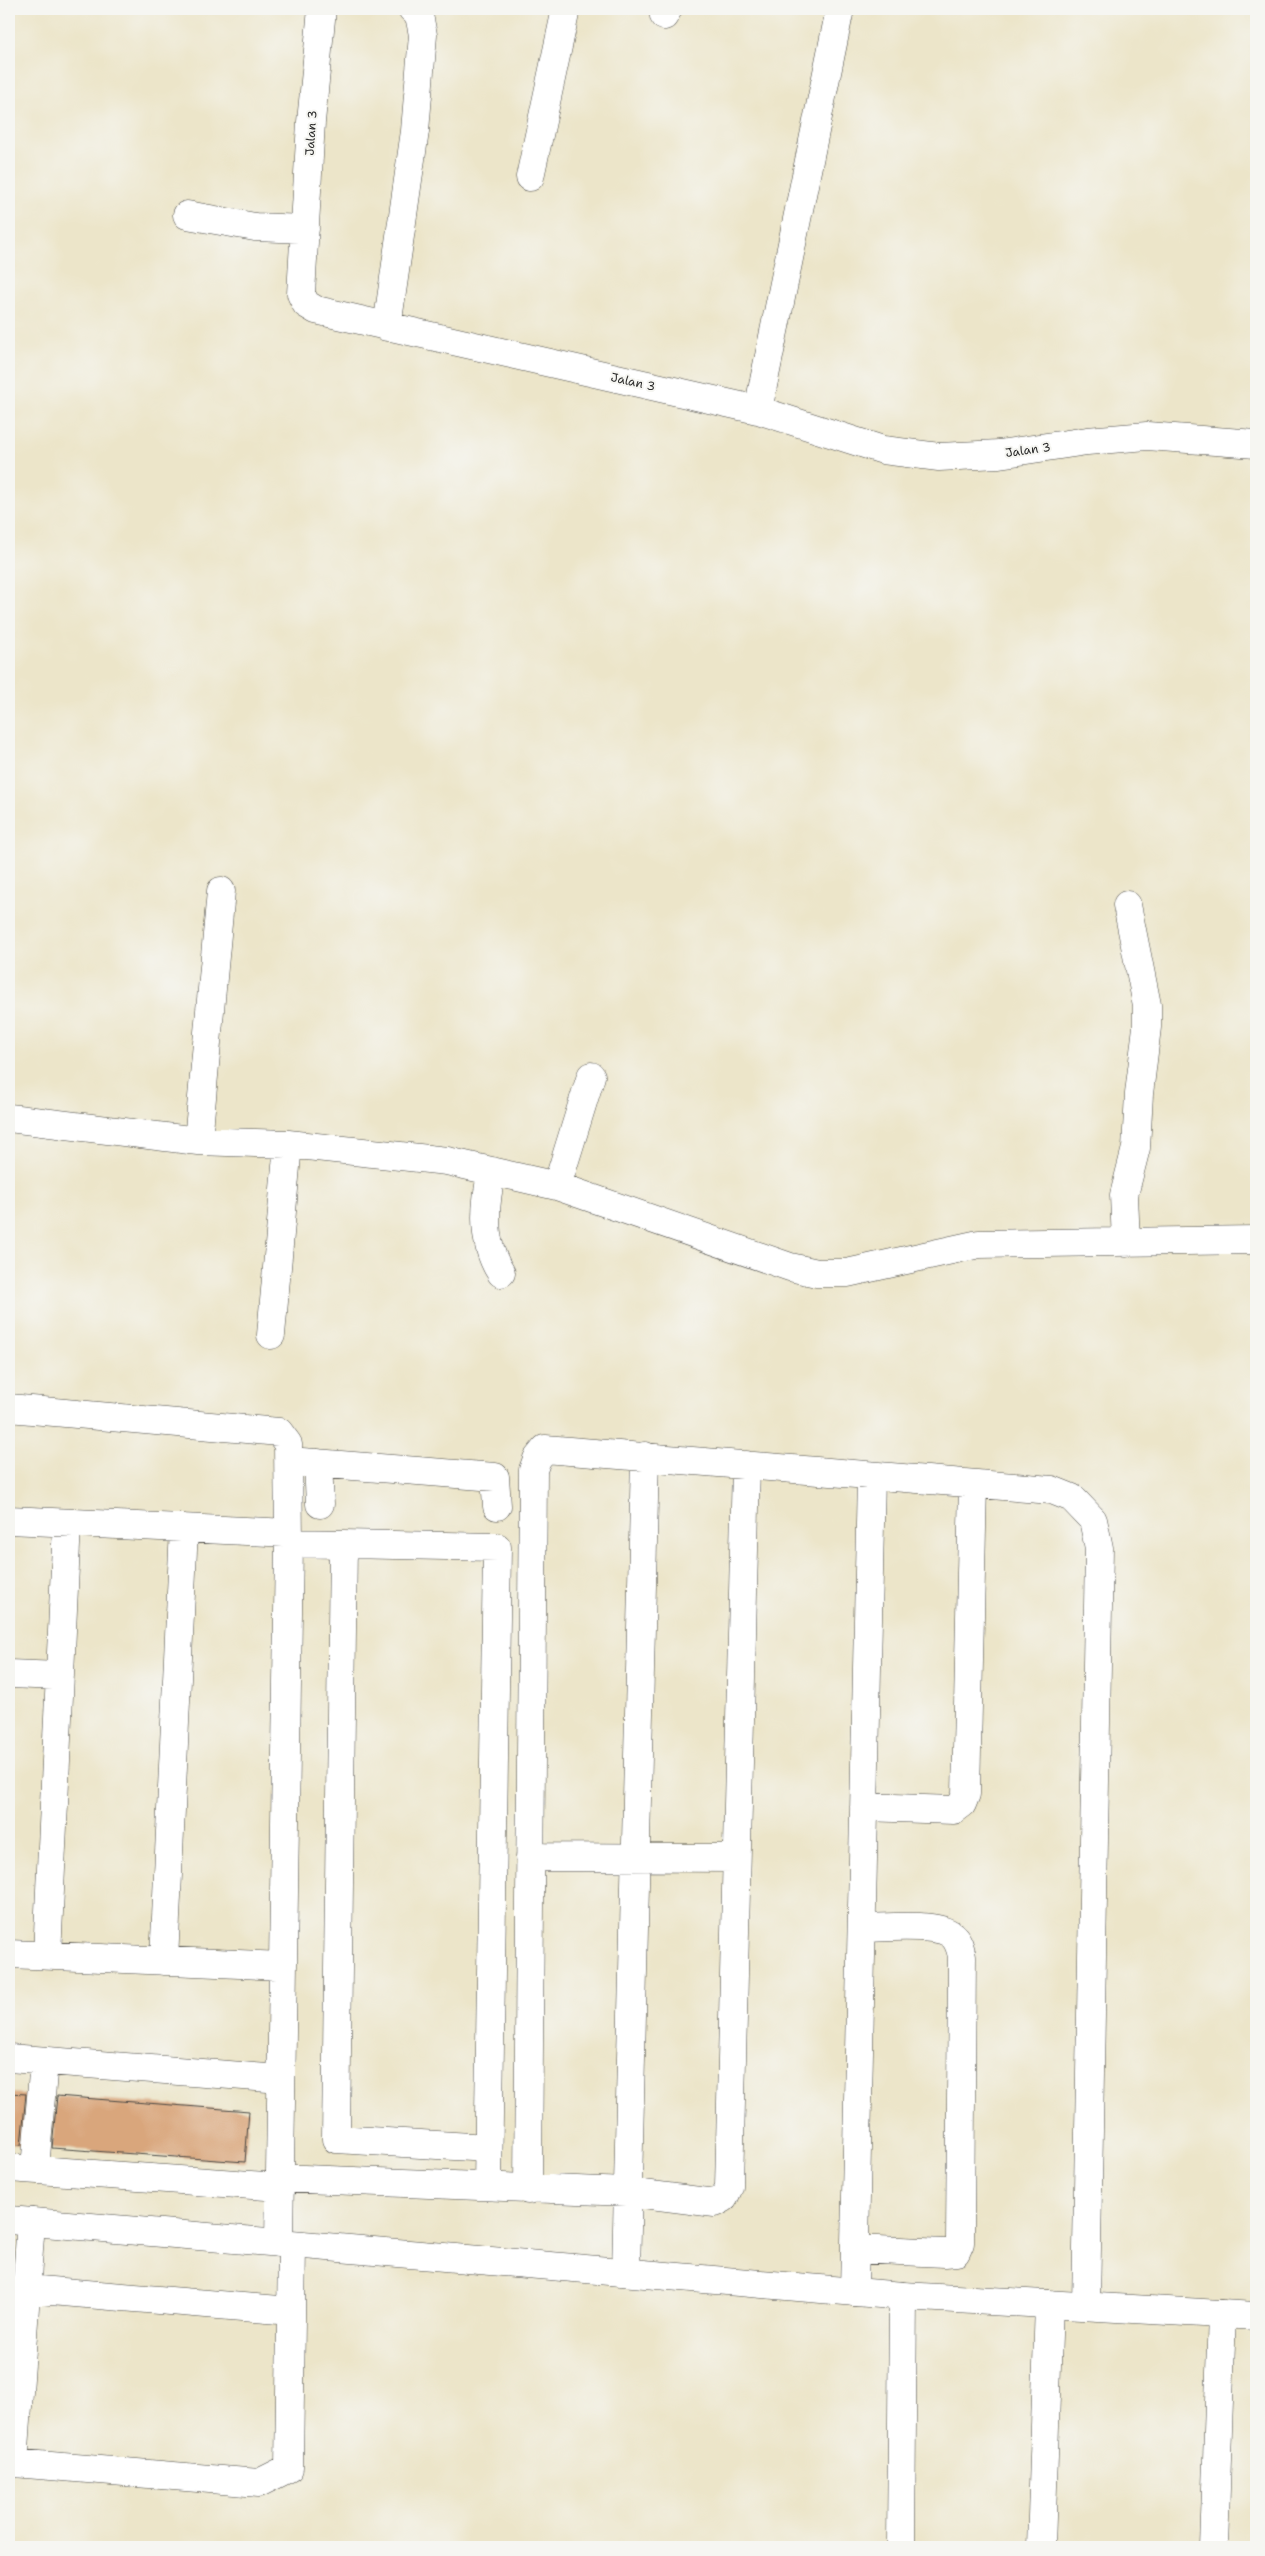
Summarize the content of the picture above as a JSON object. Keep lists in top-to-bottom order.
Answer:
{
  "streets": {
    "street": ["Jalan 3"]
  }
}
